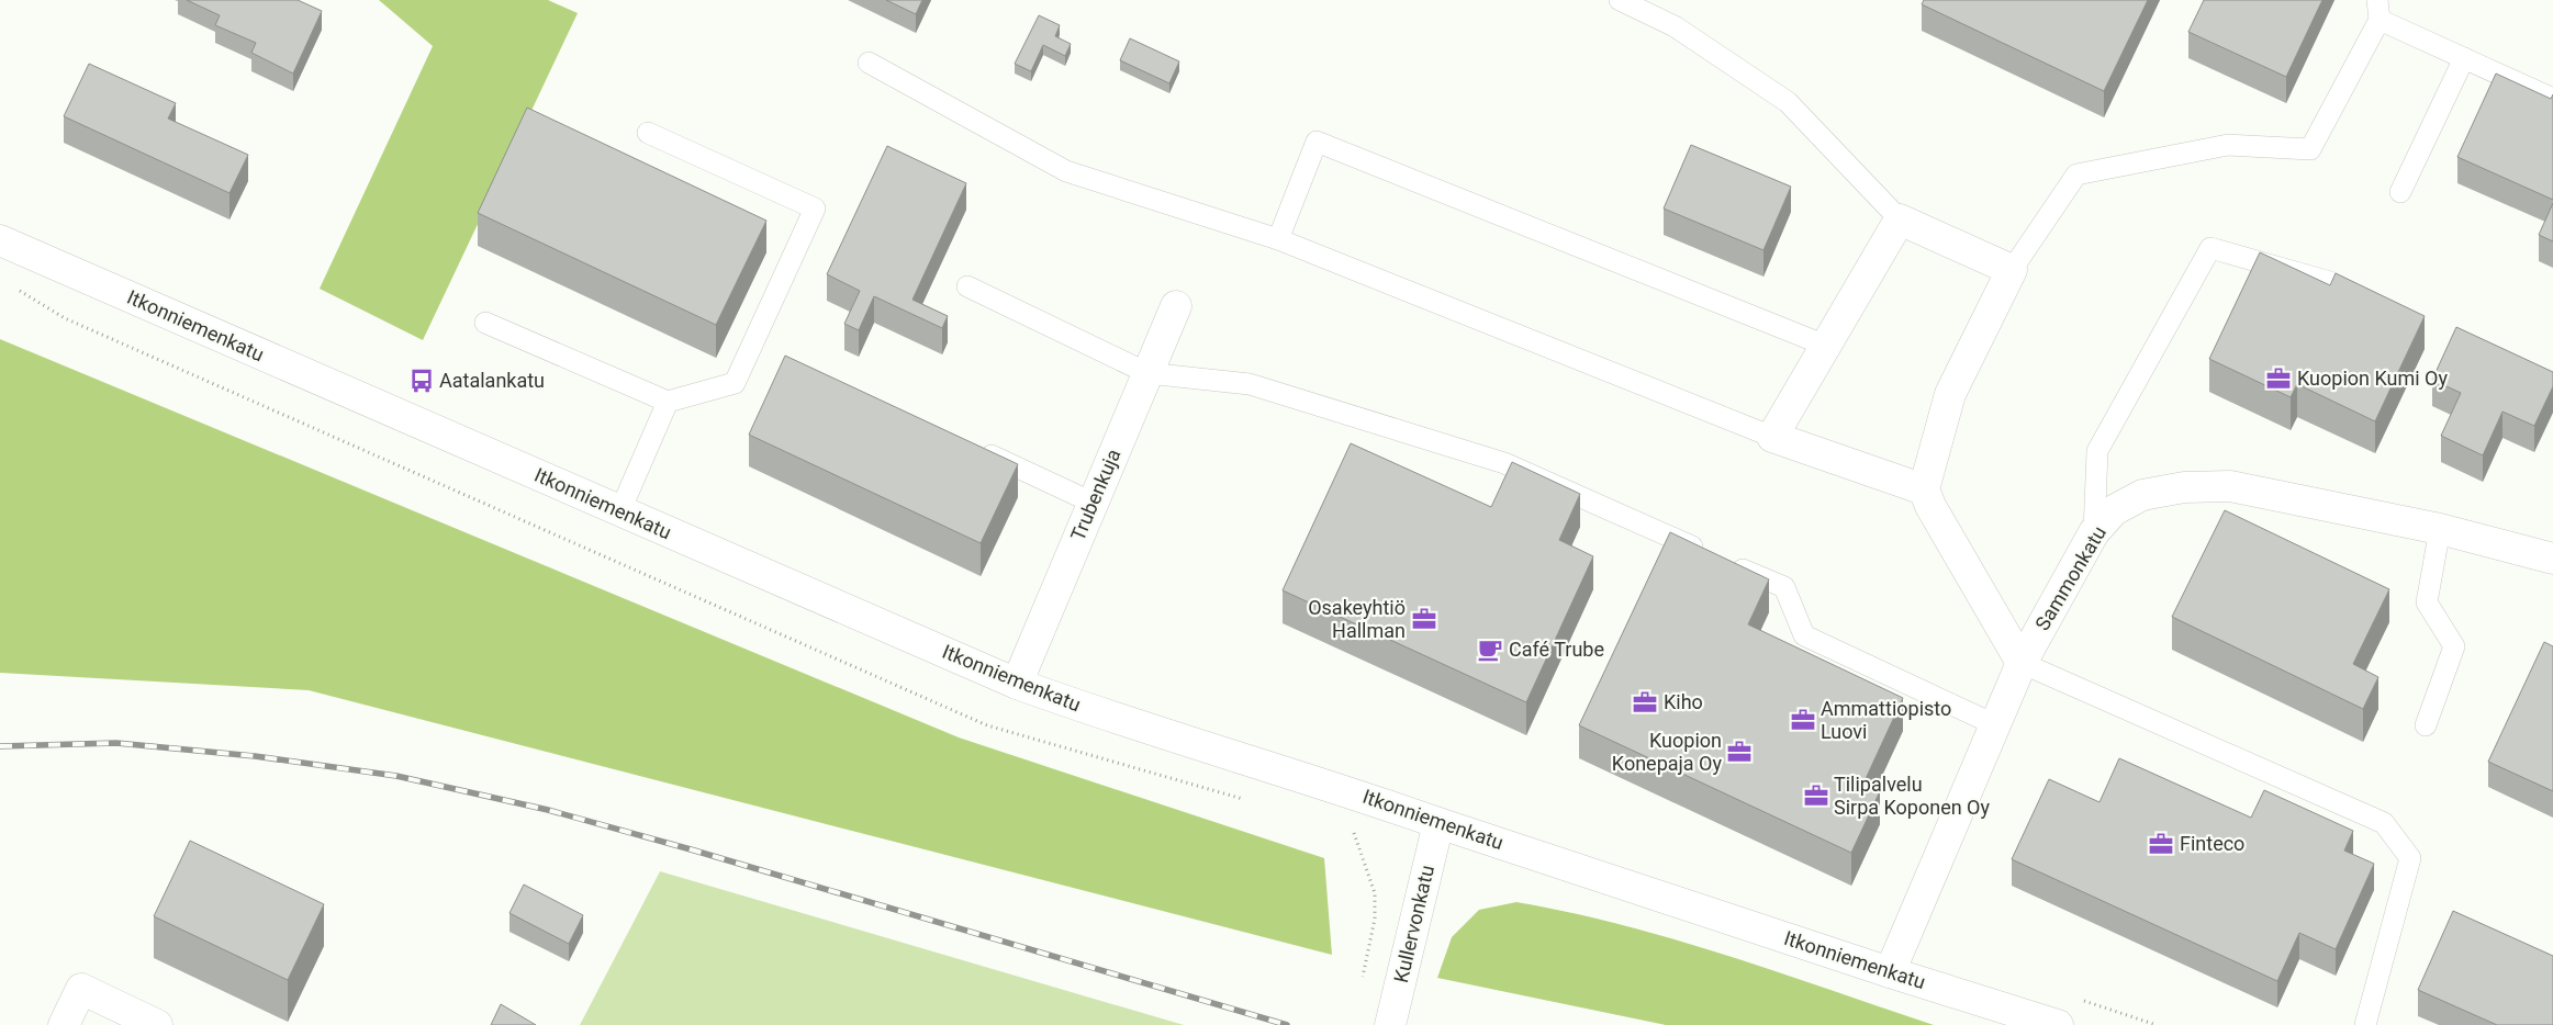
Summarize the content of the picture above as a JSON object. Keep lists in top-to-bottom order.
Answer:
{
  "streets": {
    "street": [
      "Itkonniemenkatu",
      "Trubenkuja",
      "Sammonkatu",
      "Kullervonkatu"
    ]
  },
  "crossings": [
    ["Itkonniemenkatu", "Trubenkuja"],
    ["Itkonniemenkatu", "Sammonkatu"],
    ["Itkonniemenkatu", "Kullervonkatu"]
  ],
  "places": {
    "office": [
      "Kuopion Kumi Oy",
      "Osakeyhtiö Hallman",
      "Kiho",
      "Ammattiopisto Luovi",
      "Kuopion Konepaja Oy",
      "Tilipalvelu Sirpa Koponen Oy",
      "Finteco"
    ],
    "bus stop": ["Aatalankatu"],
    "cafe": ["Café Trube"]
  }
}
